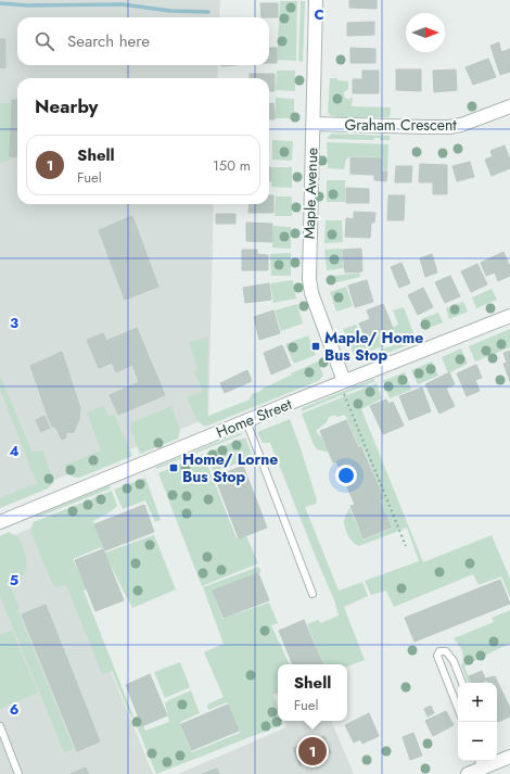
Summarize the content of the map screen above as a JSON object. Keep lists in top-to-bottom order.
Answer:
{
  "streets": {
    "street": ["Graham Crescent", "Maple Avenue", "Home Street"]
  },
  "crossings": [
    ["Graham Crescent", "Maple Avenue"],
    ["Maple Avenue", "Home Street"]
  ],
  "places": {
    "transit": ["Maple/ Home Bus Stop", "Home/ Lorne Bus Stop"]
  },
  "north": "right",
  "page": {
    "search": "Search here",
    "heading": "Nearby",
    "list": [
      {
        "mark": "1",
        "name": "Shell",
        "note": "Fuel",
        "value": "150 m"
      }
    ],
    "popup": ["Shell", "Fuel"],
    "map_buttons": ["+", "−"],
    "pins": "1"
  },
  "grid": {
    "columns": ["C"],
    "rows": [
      "3",
      "4",
      "5",
      "6"
    ]
  }
}
